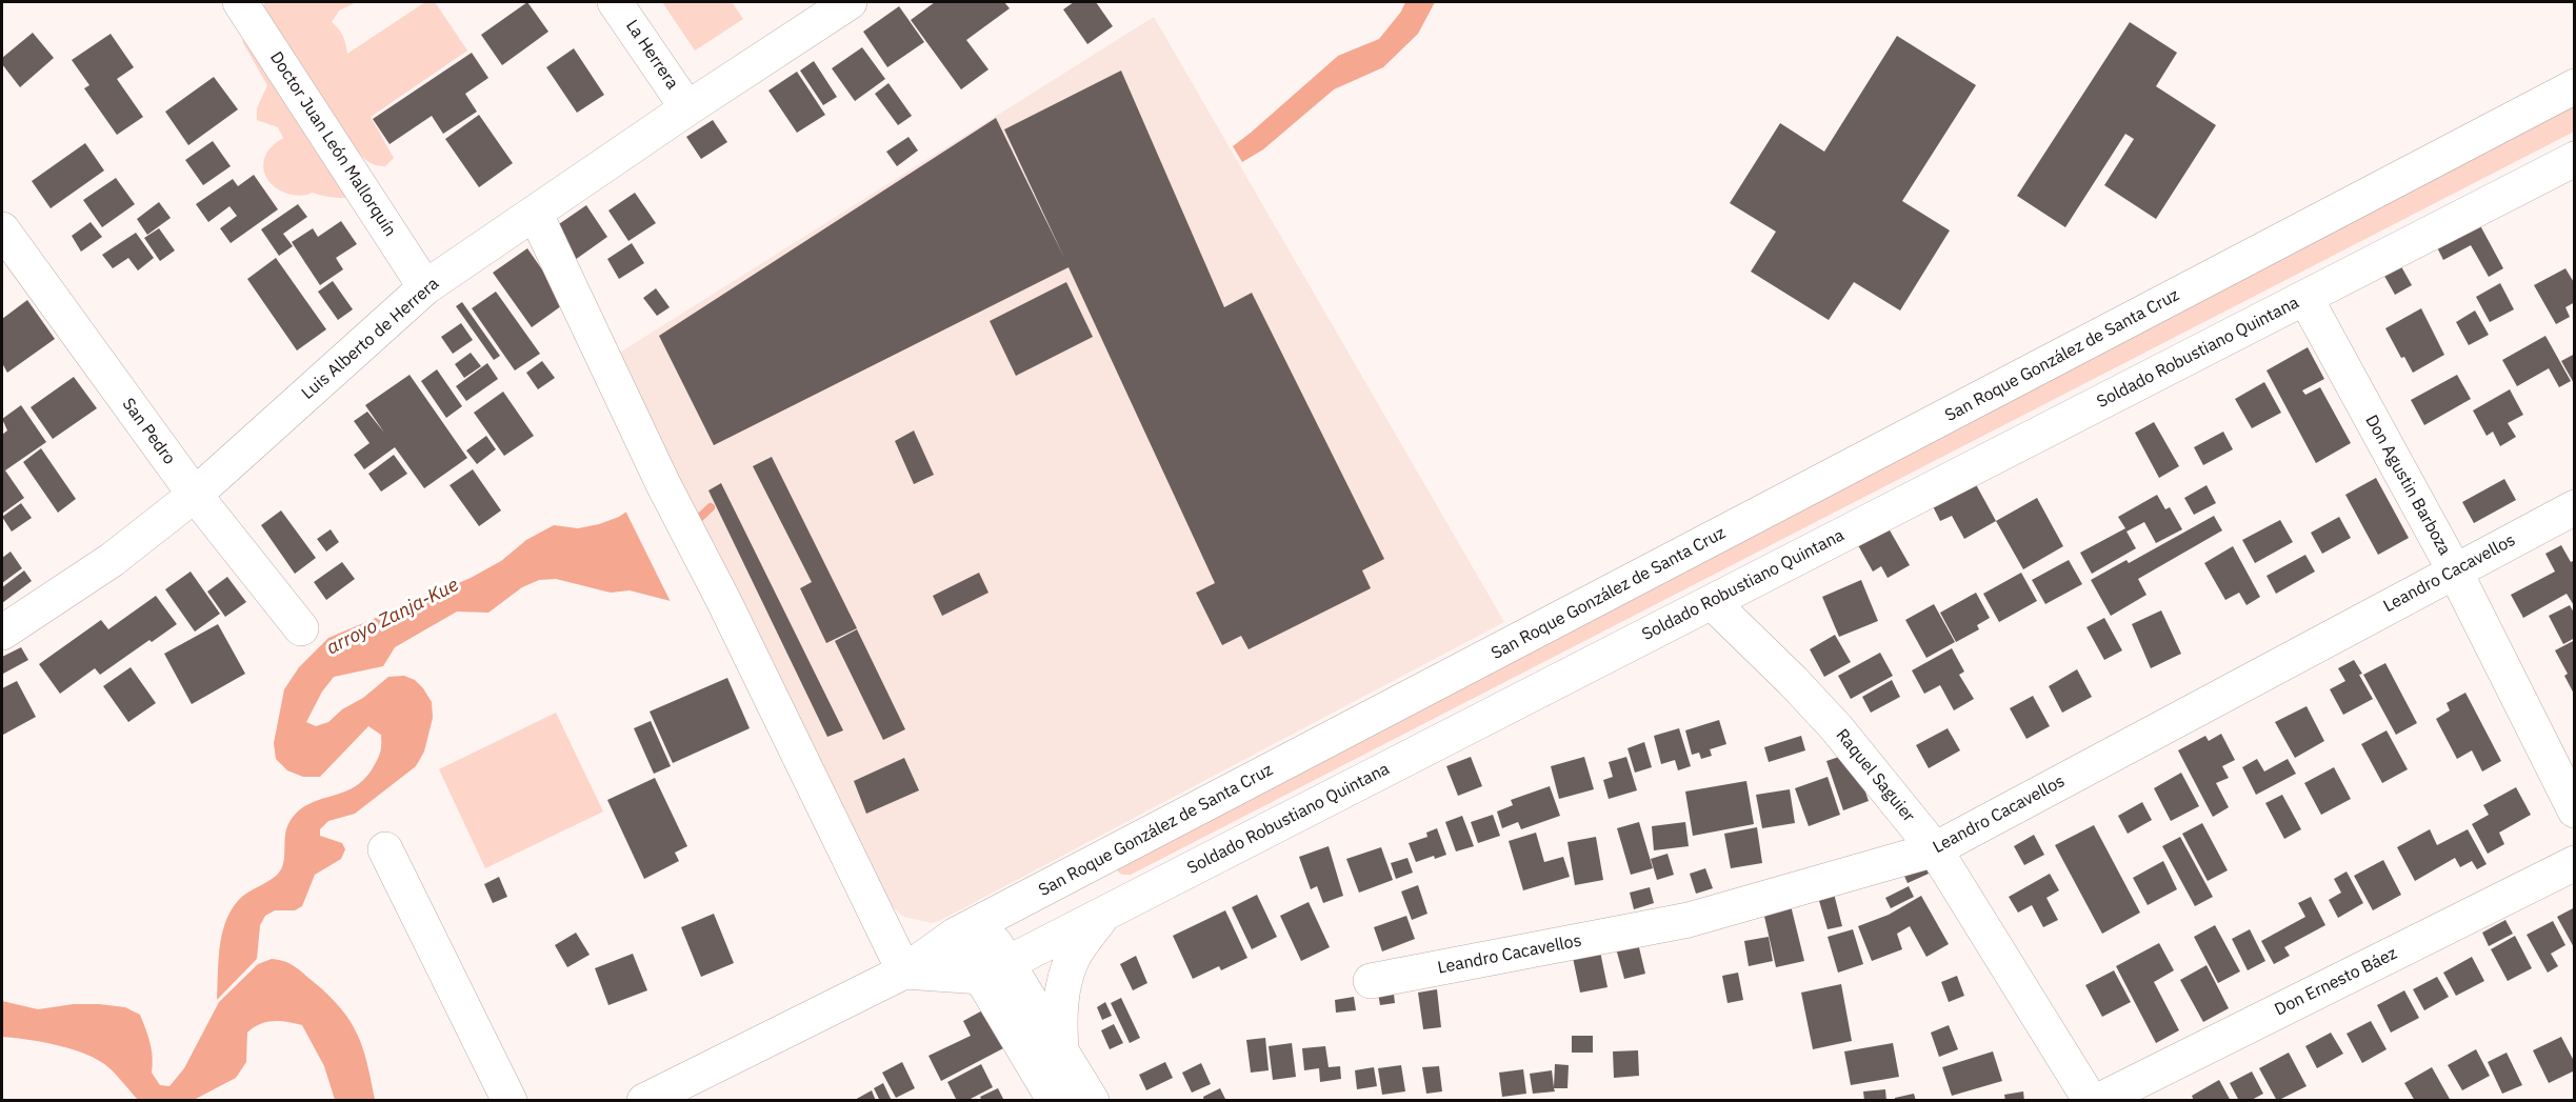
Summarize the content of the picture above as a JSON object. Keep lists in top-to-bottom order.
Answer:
{
  "streets": {
    "street": [
      "La Herrera",
      "Doctor Juan León Mallorquín",
      "Luis Alberto de Herrera",
      "Soldado Robustiano Quintana",
      "San Roque González de Santa Cruz",
      "San Pedro",
      "Don Agustin Barboza",
      "Leandro Cacavellos",
      "Raquel Saguier",
      "Don Ernesto Báez"
    ]
  },
  "crossings": [
    ["La Herrera", "Luis Alberto de Herrera"],
    ["Doctor Juan León Mallorquín", "Luis Alberto de Herrera"],
    ["Luis Alberto de Herrera", "San Pedro"],
    ["Soldado Robustiano Quintana", "Don Agustin Barboza"],
    ["Soldado Robustiano Quintana", "Raquel Saguier"],
    ["Don Agustin Barboza", "Leandro Cacavellos"],
    ["Leandro Cacavellos", "Raquel Saguier"]
  ],
  "water": ["arroyo Zanja-Kue"]
}
